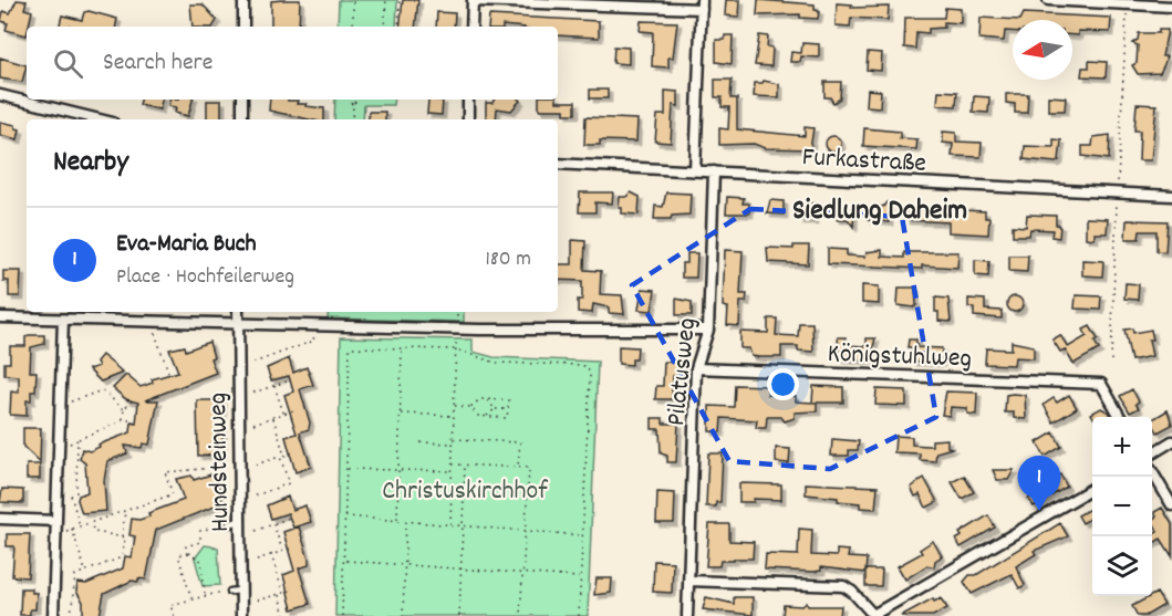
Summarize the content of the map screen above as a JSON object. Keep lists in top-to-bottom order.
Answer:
{
  "streets": {
    "street": [
      "Furkastraße",
      "Königstuhlweg",
      "Pilatusweg",
      "Hundsteinweg"
    ]
  },
  "crossings": [
    ["Furkastraße", "Pilatusweg"],
    ["Königstuhlweg", "Pilatusweg"]
  ],
  "districts": ["Siedlung Daheim"],
  "parks": ["Christuskirchhof"],
  "north": "left",
  "page": {
    "search": "Search here",
    "heading": "Nearby",
    "list": [
      {
        "mark": "1",
        "name": "Eva-Maria Buch",
        "note": "Place · Hochfeilerweg",
        "value": "180 m"
      }
    ],
    "map_buttons": ["+", "−"],
    "pins": "1"
  }
}
